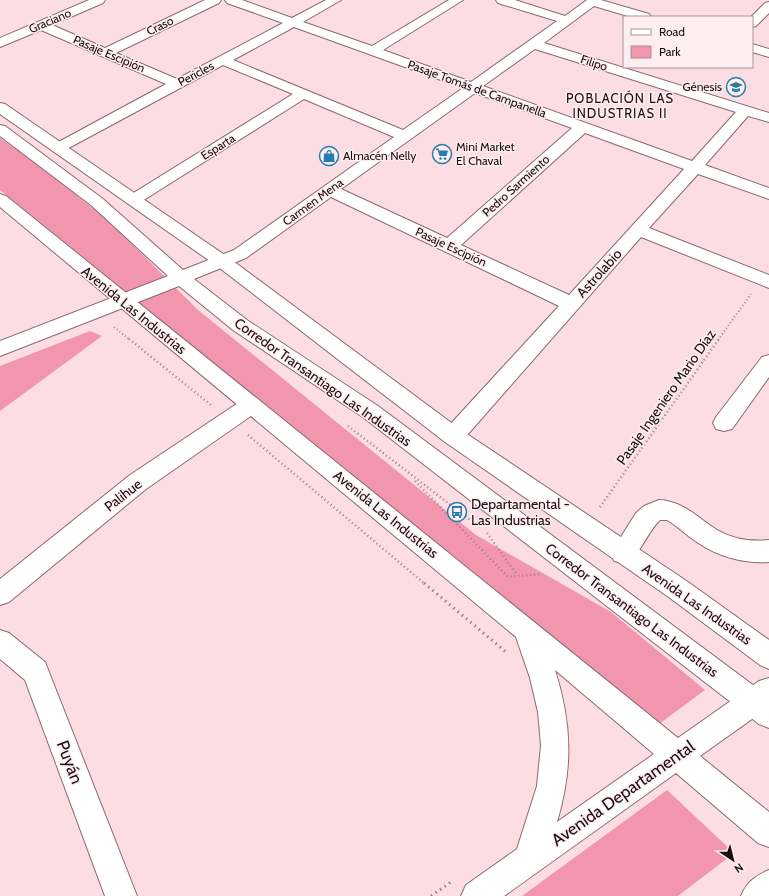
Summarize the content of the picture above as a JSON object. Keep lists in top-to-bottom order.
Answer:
{
  "streets": {
    "street": [
      "Graciano",
      "Craso",
      "Pasaje Escipión",
      "Filipo",
      "Pericles",
      "Pasaje Tomás de Campanella",
      "Esparta",
      "Pedro Sarmiento",
      "Carmen Mena",
      "Astrolabio",
      "Avenida Las Industrias",
      "Corredor Transantiago Las Industrias",
      "Palihue",
      "Puyán",
      "Avenida Departamental"
    ],
    "path": ["Pasaje Ingeniero Mario Díaz"]
  },
  "crossings": [
    ["Graciano", "Pasaje Escipión"],
    ["Craso", "Pasaje Escipión"],
    ["Pasaje Escipión", "Pericles"],
    ["Pasaje Escipión", "Pedro Sarmiento"],
    ["Pasaje Escipión", "Carmen Mena"],
    ["Pasaje Escipión", "Astrolabio"],
    ["Filipo", "Carmen Mena"],
    ["Filipo", "Astrolabio"],
    ["Pericles", "Pasaje Tomás de Campanella"],
    ["Pericles", "Avenida Las Industrias"],
    ["Pasaje Tomás de Campanella", "Pedro Sarmiento"],
    ["Pasaje Tomás de Campanella", "Carmen Mena"],
    ["Pasaje Tomás de Campanella", "Astrolabio"],
    ["Esparta", "Avenida Las Industrias"],
    ["Carmen Mena", "Avenida Las Industrias"],
    ["Carmen Mena", "Corredor Transantiago Las Industrias"],
    ["Astrolabio", "Avenida Las Industrias"],
    ["Avenida Las Industrias", "Pasaje Ingeniero Mario Díaz"],
    ["Avenida Las Industrias", "Palihue"],
    ["Avenida Las Industrias", "Avenida Departamental"],
    ["Corredor Transantiago Las Industrias", "Avenida Departamental"]
  ],
  "districts": ["POBLACIÓN LAS INDUSTRIAS II"],
  "places": {
    "school or university": ["Génesis"],
    "supermarket": ["Mini Market El Chaval"],
    "shop": ["Almacén Nelly"],
    "bus stop": ["Departamental - Las Industrias"]
  },
  "legend": ["Road", "Park"],
  "north": "bottom right"
}
